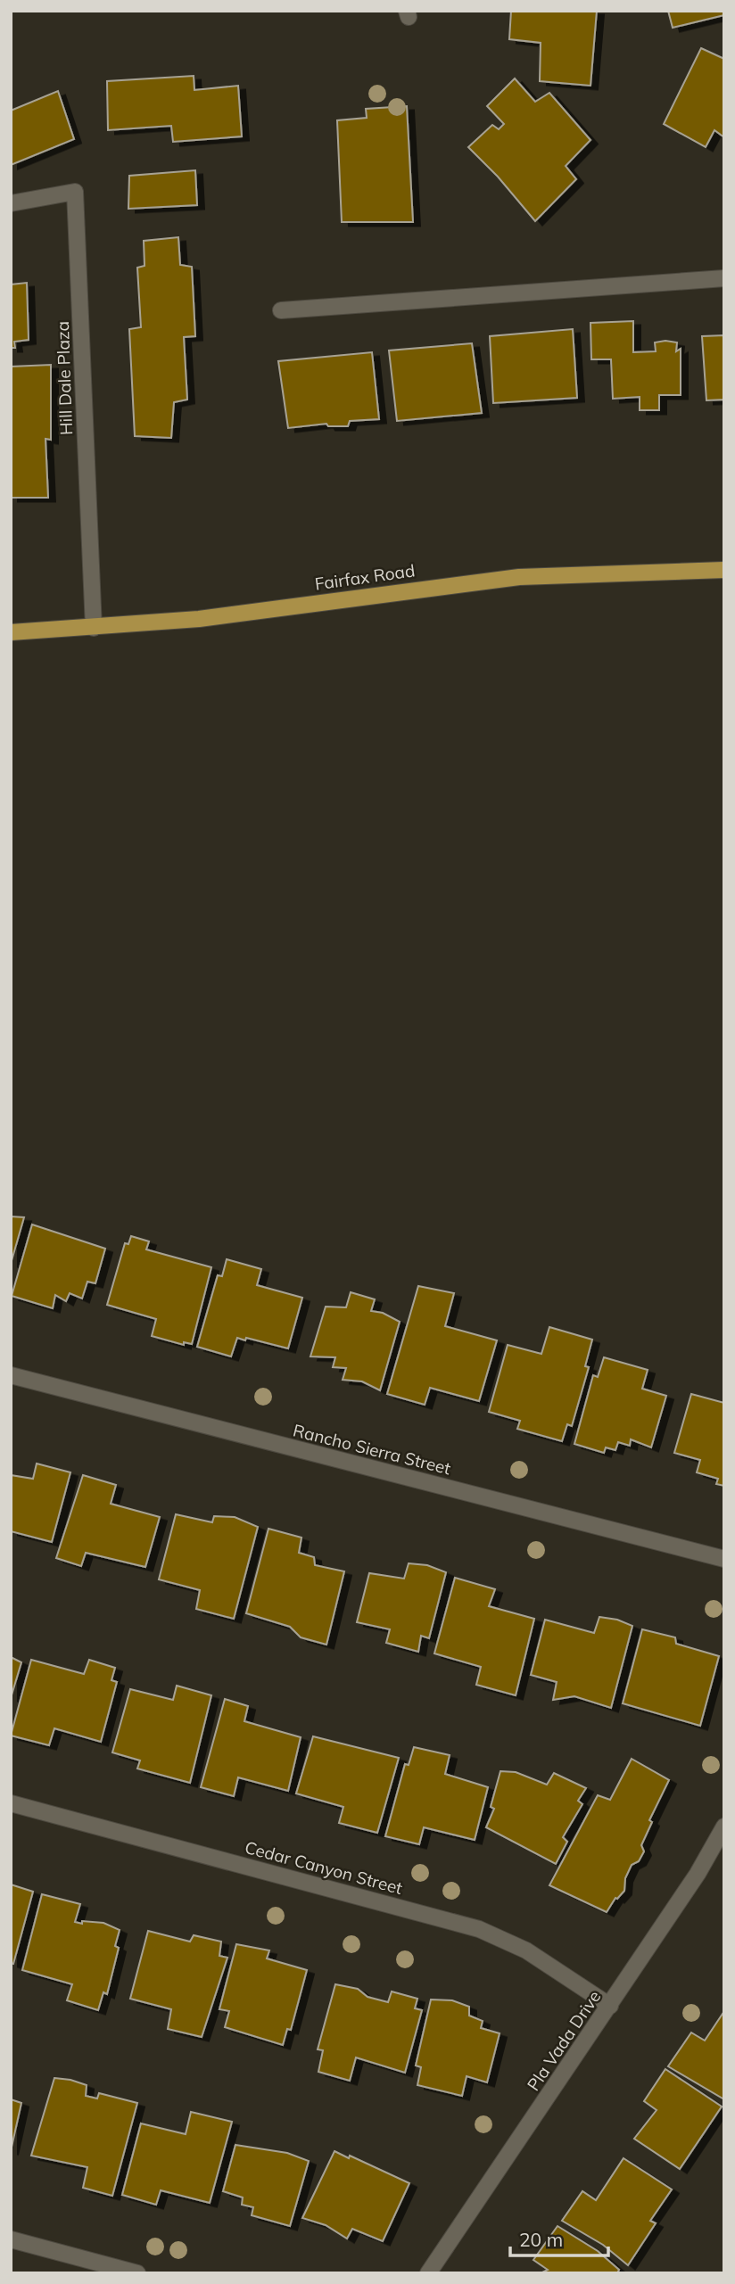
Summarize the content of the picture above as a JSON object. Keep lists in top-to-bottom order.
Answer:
{
  "streets": {
    "main road": ["Fairfax Road"],
    "street": [
      "Hill Dale Plaza",
      "Rancho Sierra Street",
      "Cedar Canyon Street",
      "Pla Vada Drive"
    ]
  },
  "crossings": [
    ["Hill Dale Plaza", "Fairfax Road"],
    ["Cedar Canyon Street", "Pla Vada Drive"]
  ],
  "scale_bar": "20 m"
}
